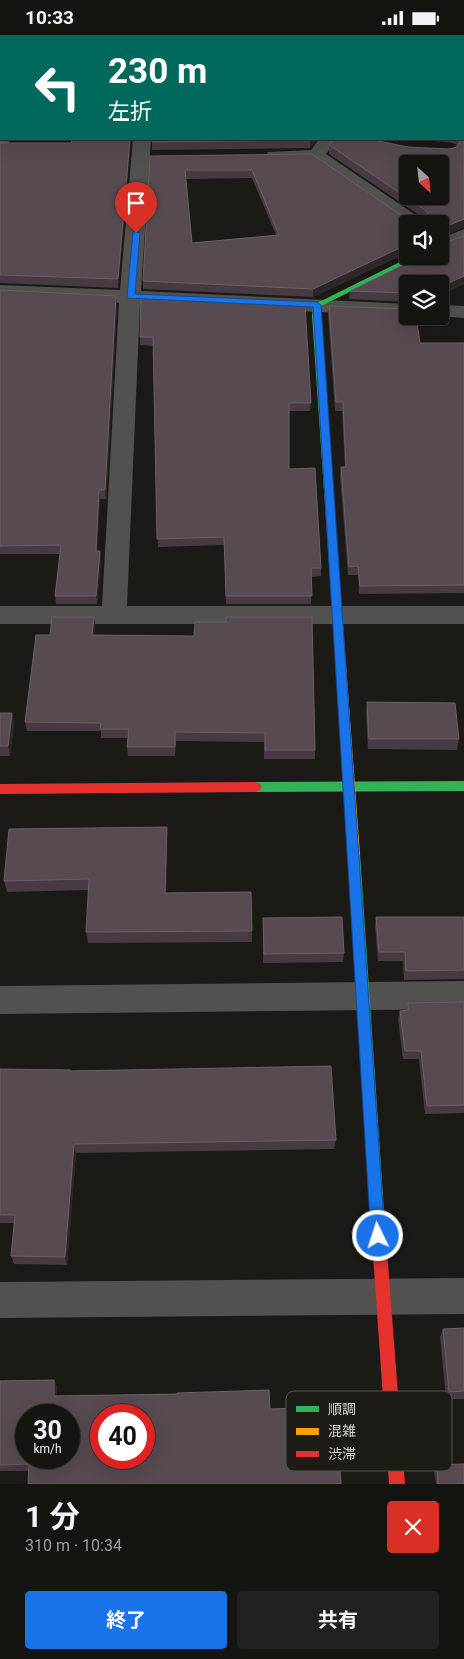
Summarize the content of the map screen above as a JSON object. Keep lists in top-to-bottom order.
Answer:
{
  "legend": ["順調", "混雑", "渋滞"],
  "north": "bottom right",
  "page": {
    "status": "10:33",
    "turn": ["230 m", "左折"],
    "speed": "30 km/h",
    "limit": "40",
    "heading": ["1 分", "310 m · 10:34"],
    "buttons": ["終了", "共有"]
  }
}
